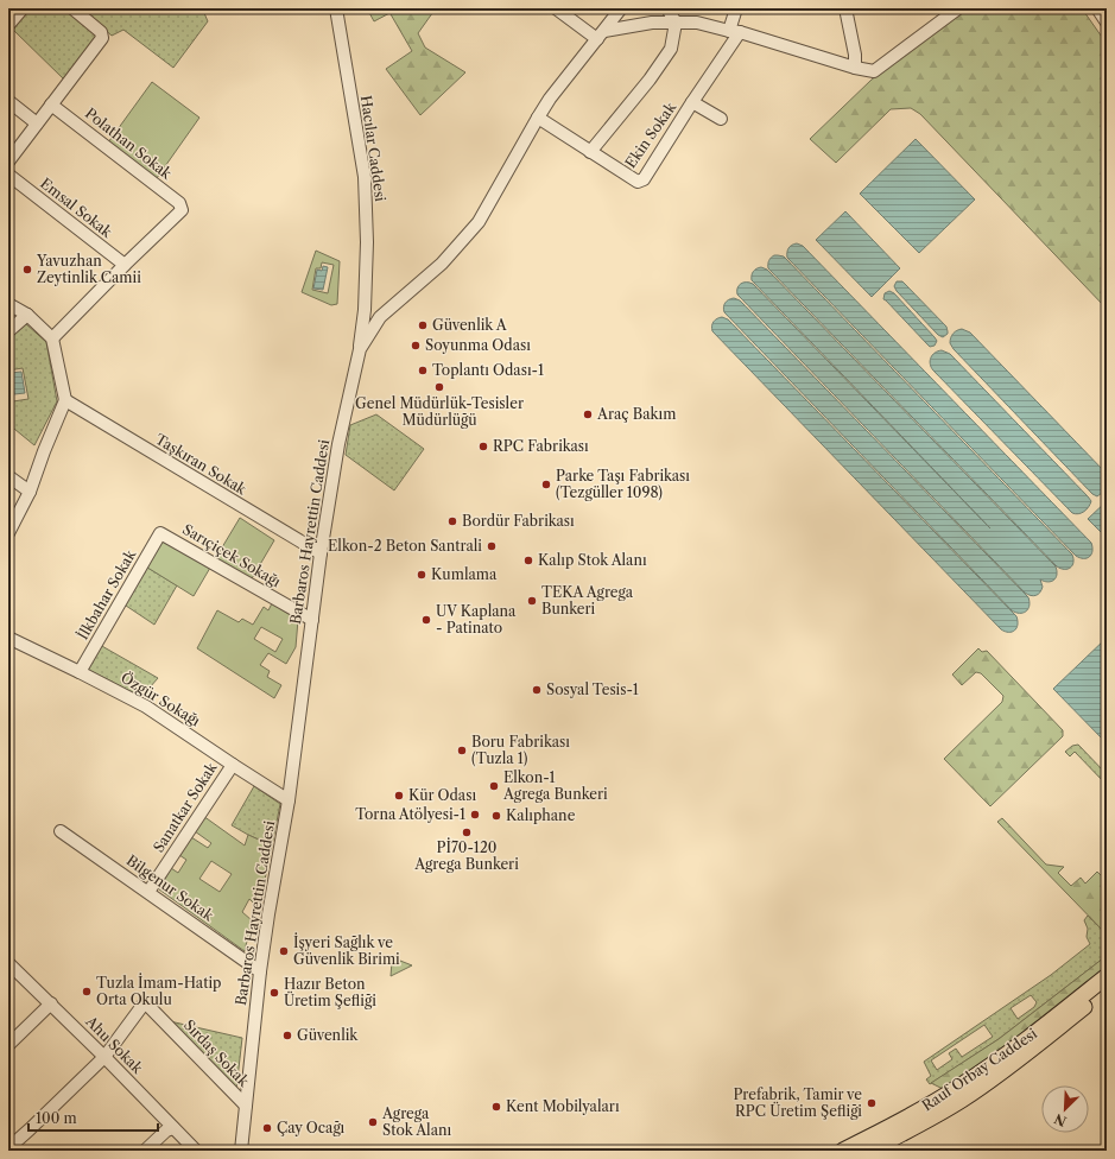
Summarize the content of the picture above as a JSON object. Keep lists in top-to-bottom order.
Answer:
{
  "streets": {
    "main road": ["Rauf Orbay Caddesi"],
    "street": [
      "Ekin Sokak",
      "Polathan Sokak",
      "Hacılar Caddesi",
      "Emsal Sokak",
      "Taşkıran Sokak",
      "Barbaros Hayrettin Caddesi",
      "Sarıçiçek Sokağı",
      "İlkbahar Sokak",
      "Özgür Sokağı",
      "Sanatkar Sokak",
      "Bilgenur Sokak",
      "Ahu Sokak",
      "Sırdaş Sokak"
    ]
  },
  "crossings": [
    ["Ekin Sokak", "Barbaros Hayrettin Caddesi"],
    ["Polathan Sokak", "Emsal Sokak"],
    ["Hacılar Caddesi", "Barbaros Hayrettin Caddesi"],
    ["Taşkıran Sokak", "Barbaros Hayrettin Caddesi"],
    ["Barbaros Hayrettin Caddesi", "Sarıçiçek Sokağı"],
    ["Barbaros Hayrettin Caddesi", "Özgür Sokağı"],
    ["Barbaros Hayrettin Caddesi", "Bilgenur Sokak"],
    ["Barbaros Hayrettin Caddesi", "Sırdaş Sokak"],
    ["Sarıçiçek Sokağı", "İlkbahar Sokak"],
    ["İlkbahar Sokak", "Özgür Sokağı"],
    ["Özgür Sokağı", "Sanatkar Sokak"],
    ["Sanatkar Sokak", "Bilgenur Sokak"],
    ["Ahu Sokak", "Sırdaş Sokak"]
  ],
  "places": [
    "Yavuzhan Zeytinlik Camii",
    "Güvenlik A",
    "Soyunma Odası",
    "Toplantı Odası-1",
    "Genel Müdürlük-Tesisler Müdürlüğü",
    "Araç Bakım",
    "RPC Fabrikası",
    "Parke Taşı Fabrikası (Tezgüller 1098)",
    "Bordür Fabrikası",
    "Elkon-2 Beton Santrali",
    "Kalıp Stok Alanı",
    "Kumlama",
    "TEKA Agrega Bunkeri",
    "UV Kaplana - Patinato",
    "Sosyal Tesis-1",
    "Boru Fabrikası (Tuzla 1)",
    "Elkon-1 Agrega Bunkeri",
    "Kür Odası",
    "Torna Atölyesi-1",
    "Kalıphane",
    "Pİ70-120 Agrega Bunkeri",
    "İşyeri Sağlık ve Güvenlik Birimi",
    "Tuzla İmam-Hatip Orta Okulu",
    "Hazır Beton Üretim Şefliği",
    "Güvenlik",
    "Prefabrik, Tamir ve RPC Üretim Şefliği",
    "Kent Mobilyaları",
    "Agrega Stok Alanı",
    "Çay Ocağı"
  ],
  "scale_bar": "100 m",
  "north": "bottom left"
}
